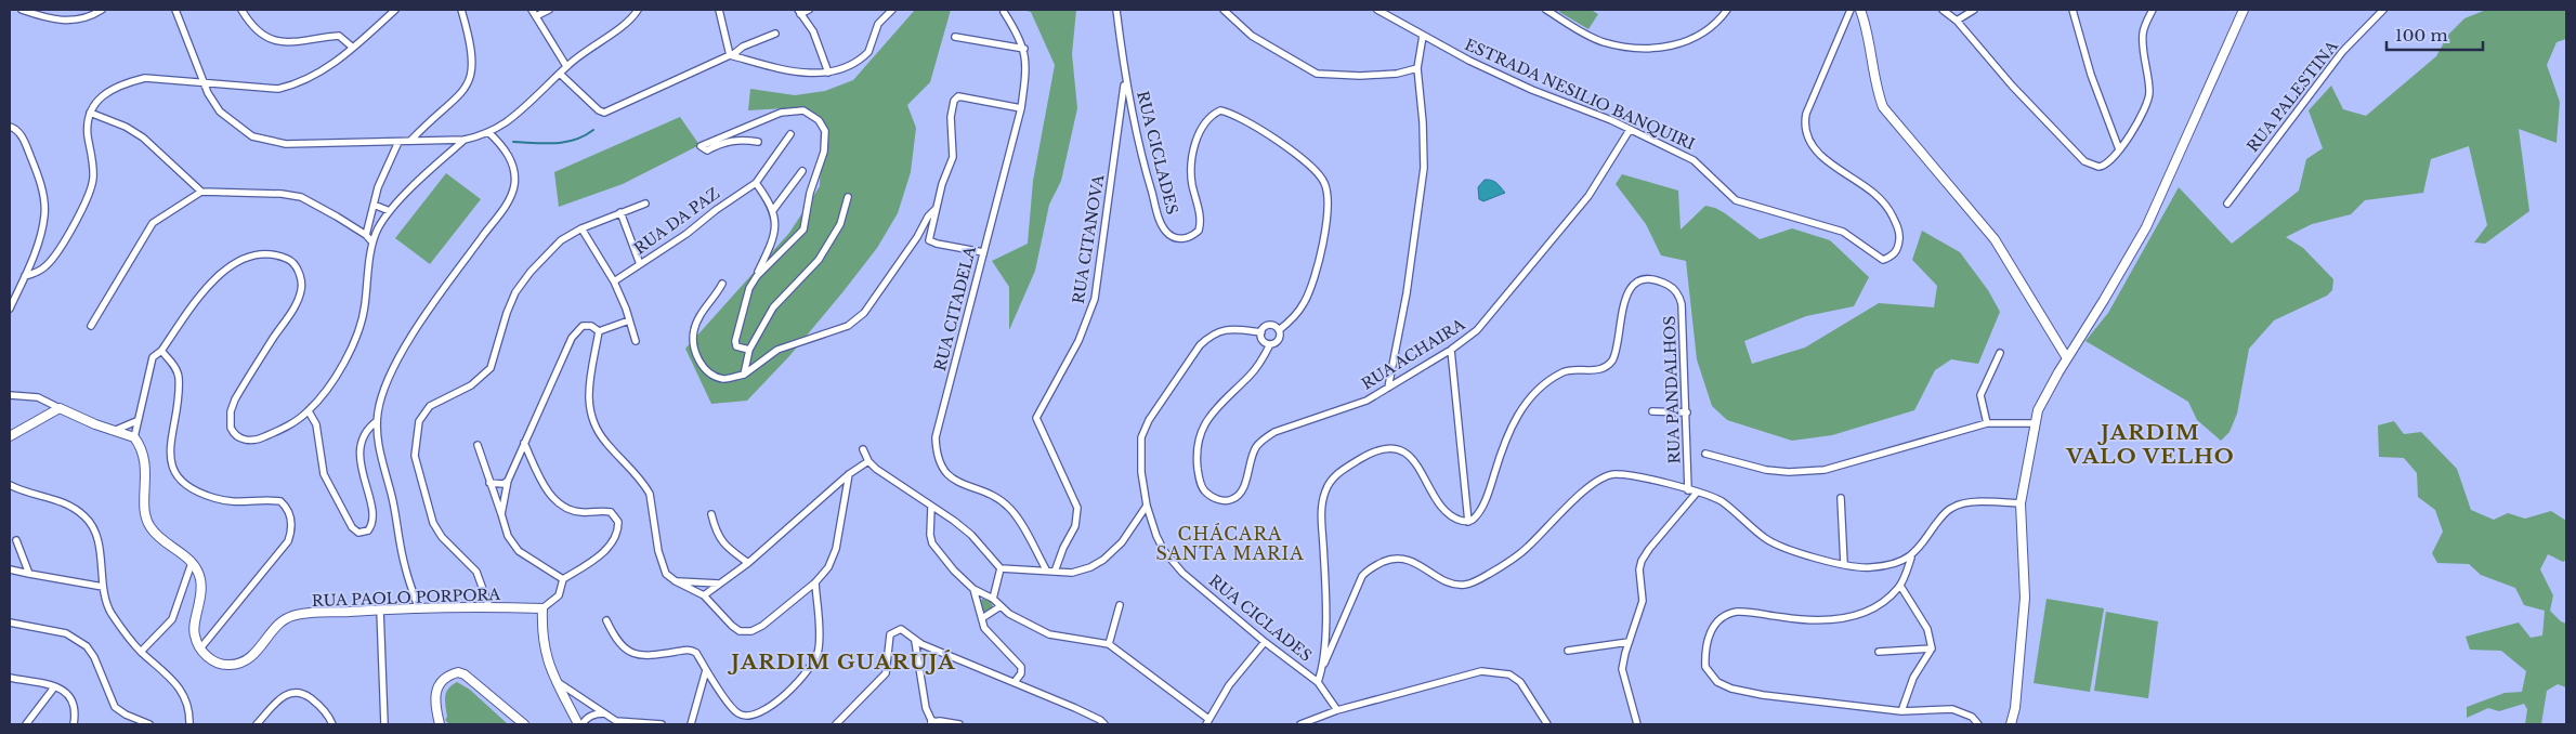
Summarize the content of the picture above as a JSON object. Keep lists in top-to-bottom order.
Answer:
{
  "streets": {
    "street": [
      "ESTRADA NESILIO BANQUIRI",
      "RUA PALESTINA",
      "RUA CICLADES",
      "RUA DA PAZ",
      "RUA CITANOVA",
      "RUA CITADELA",
      "RUA ACHAIRA",
      "RUA PANDALHOS",
      "RUA PAOLO PORPORA"
    ]
  },
  "crossings": [
    ["ESTRADA NESILIO BANQUIRI", "RUA ACHAIRA"],
    ["RUA CICLADES", "RUA CITANOVA"],
    ["RUA CICLADES", "RUA ACHAIRA"]
  ],
  "districts": ["JARDIM VALO VELHO", "CHÁCARA SANTA MARIA", "JARDIM GUARUJÁ"],
  "scale_bar": "100 m"
}
